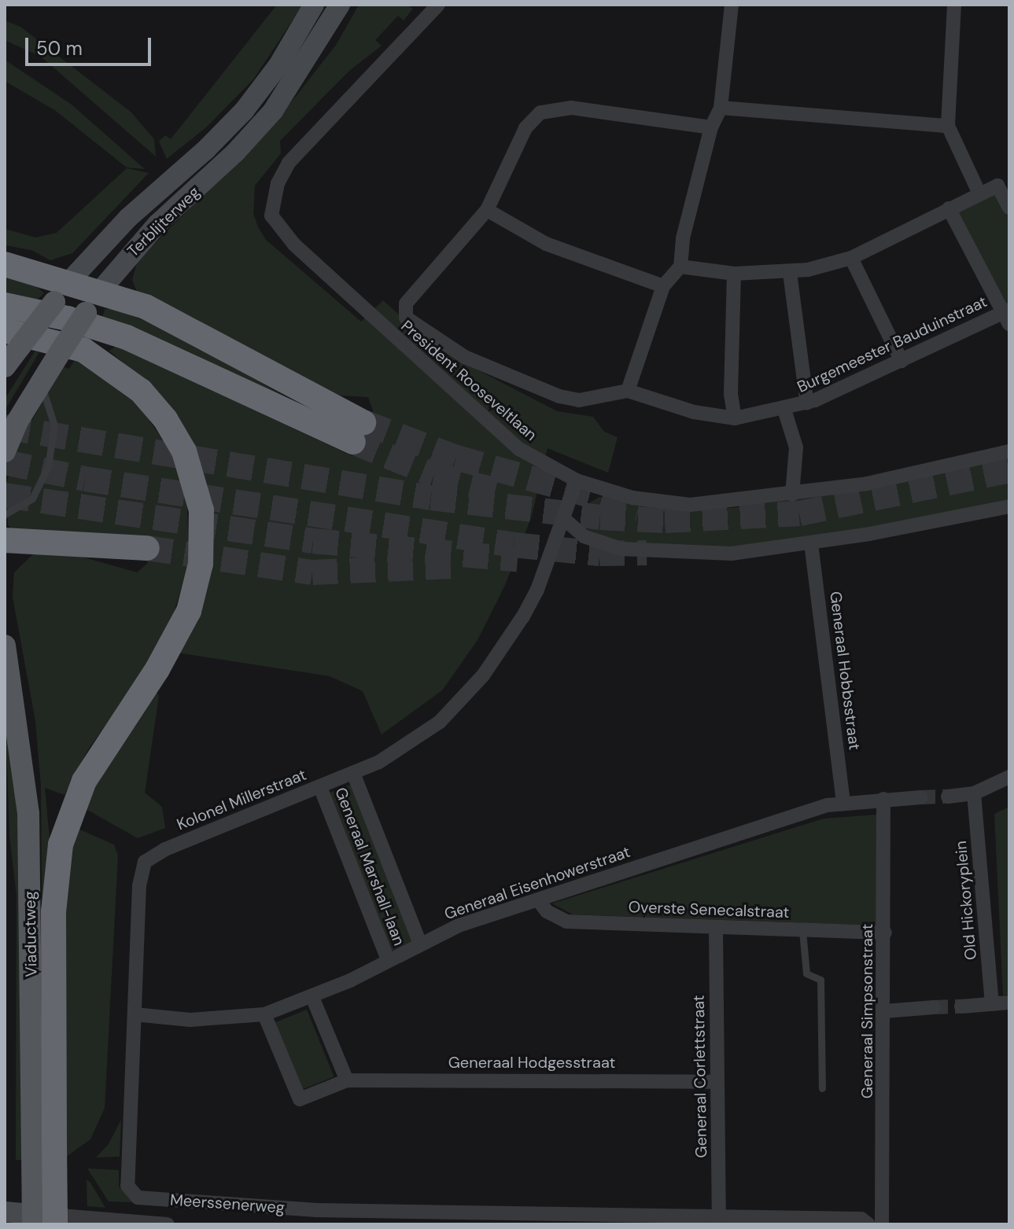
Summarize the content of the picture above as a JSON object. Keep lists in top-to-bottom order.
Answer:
{
  "streets": {
    "main road": ["Terblijterweg", "Viaductweg", "Meerssenerweg"],
    "street": [
      "Burgemeester Bauduinstraat",
      "President Rooseveltlaan",
      "Generaal Hobbsstraat",
      "Kolonel Millerstraat",
      "Generaal Marshall-laan",
      "Generaal Eisenhowerstraat",
      "Old Hickoryplein",
      "Overste Senecalstraat",
      "Generaal Simpsonstraat",
      "Generaal Hodgesstraat",
      "Generaal Corlettstraat"
    ]
  },
  "crossings": [
    ["President Rooseveltlaan", "Kolonel Millerstraat"],
    ["Generaal Hobbsstraat", "Generaal Eisenhowerstraat"],
    ["Kolonel Millerstraat", "Generaal Marshall-laan"],
    ["Kolonel Millerstraat", "Generaal Eisenhowerstraat"],
    ["Kolonel Millerstraat", "Meerssenerweg"],
    ["Generaal Marshall-laan", "Generaal Eisenhowerstraat"],
    ["Generaal Eisenhowerstraat", "Overste Senecalstraat"],
    ["Generaal Eisenhowerstraat", "Generaal Simpsonstraat"],
    ["Overste Senecalstraat", "Generaal Simpsonstraat"],
    ["Overste Senecalstraat", "Generaal Corlettstraat"],
    ["Viaductweg", "Meerssenerweg"],
    ["Generaal Hodgesstraat", "Generaal Corlettstraat"],
    ["Generaal Corlettstraat", "Meerssenerweg"]
  ],
  "scale_bar": "50 m"
}
